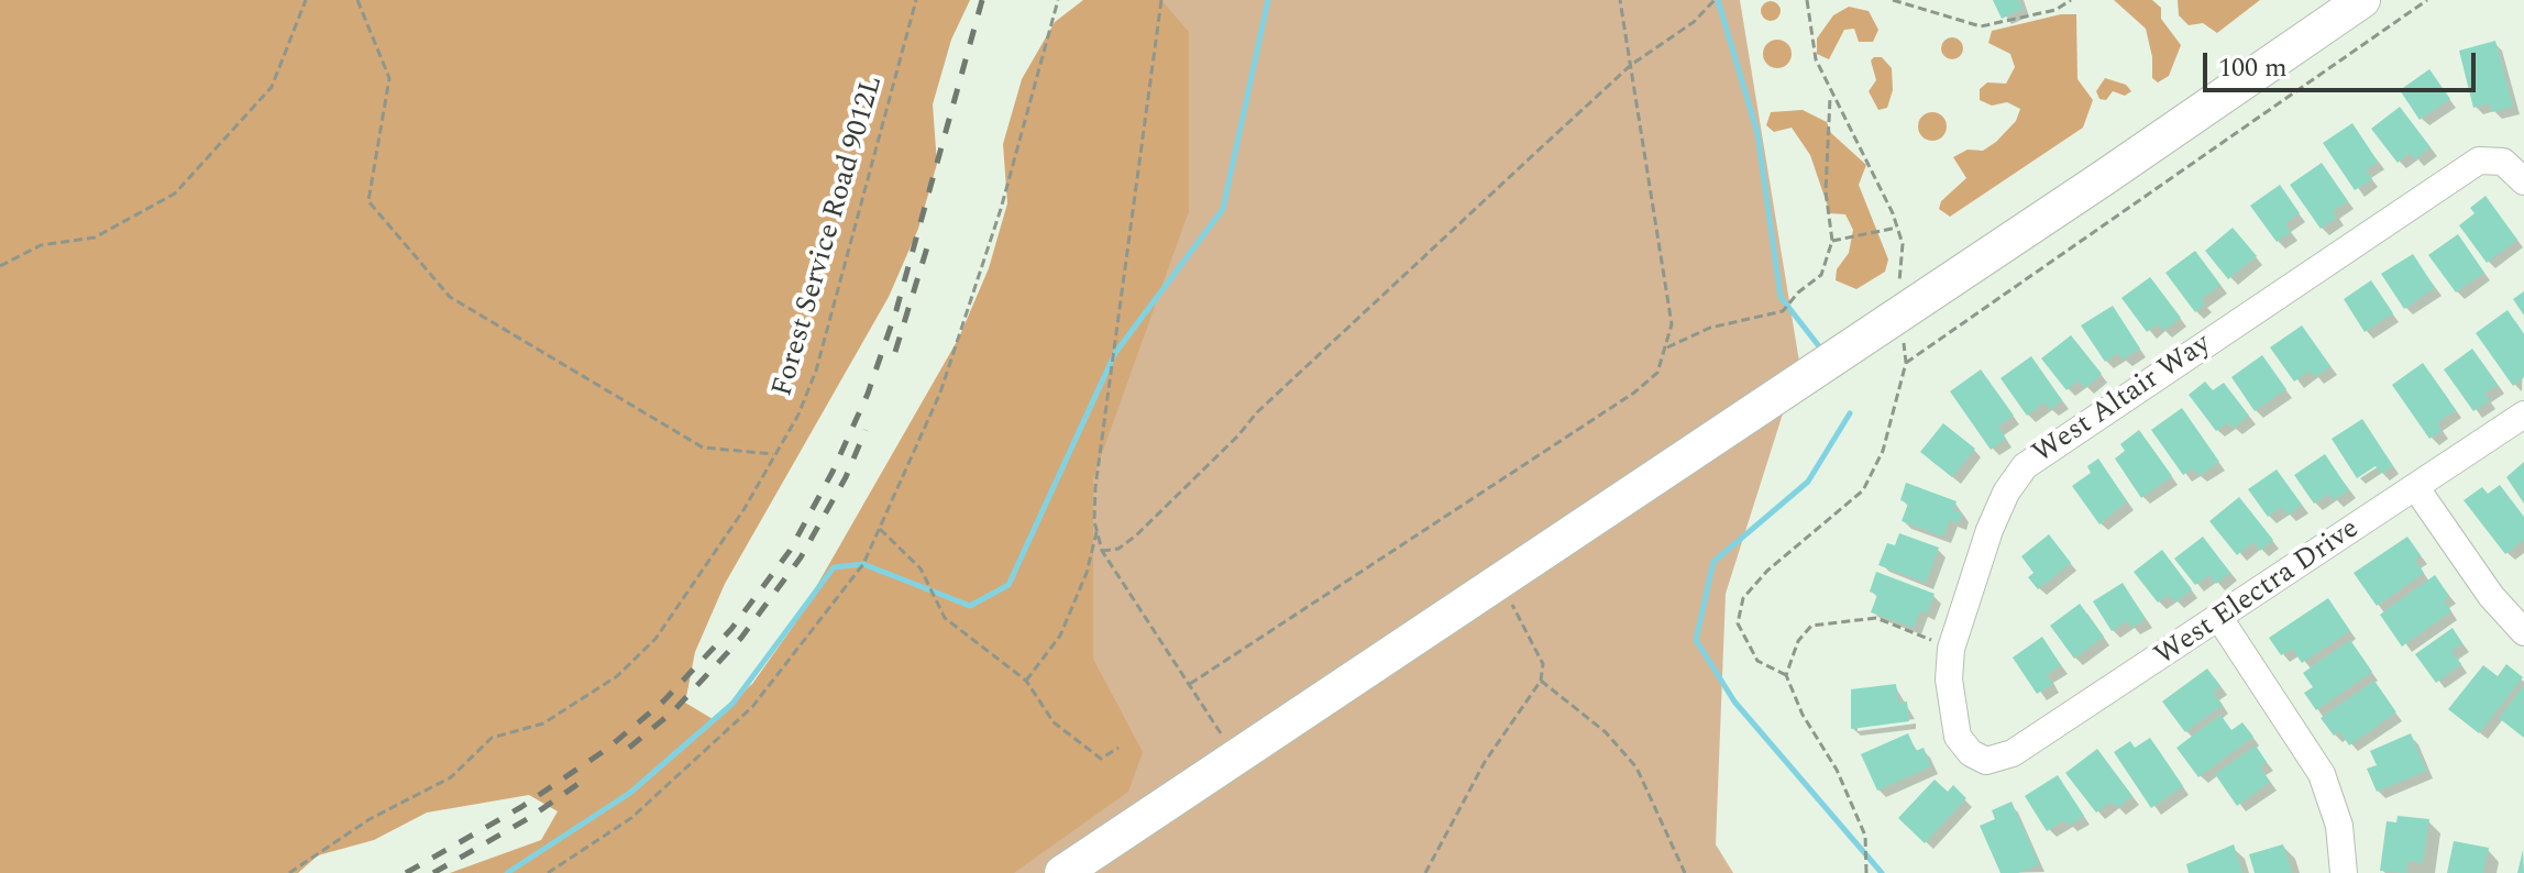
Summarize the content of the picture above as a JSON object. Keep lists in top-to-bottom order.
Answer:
{
  "streets": {
    "street": ["West Altair Way", "West Electra Drive"],
    "path": ["Forest Service Road 9012L"]
  },
  "crossings": [
    ["West Altair Way", "West Electra Drive"]
  ],
  "scale_bar": "100 m"
}
